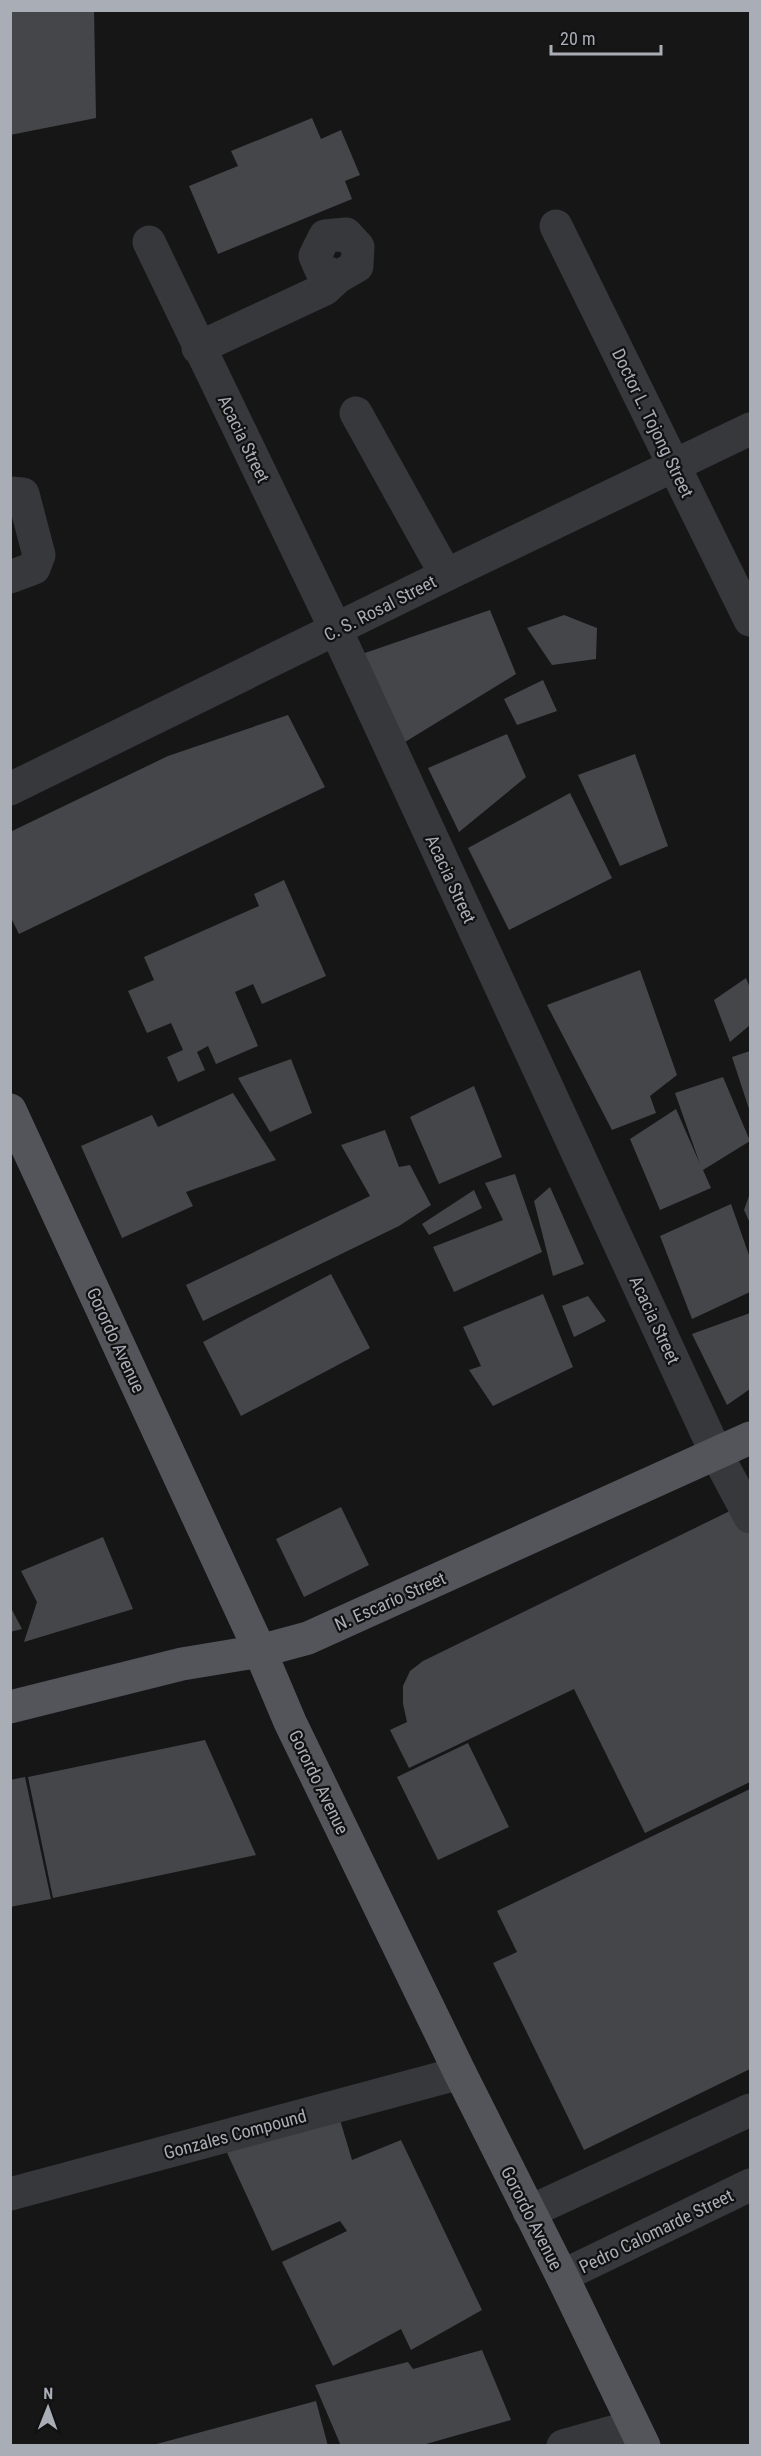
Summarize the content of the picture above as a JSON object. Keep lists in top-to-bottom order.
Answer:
{
  "streets": {
    "main road": ["Gorordo Avenue", "N. Escario Street"],
    "street": [
      "Doctor L. Tojong Street",
      "Acacia Street",
      "C. S. Rosal Street",
      "Gonzales Compound",
      "Pedro Calomarde Street"
    ]
  },
  "crossings": [
    ["Doctor L. Tojong Street", "C. S. Rosal Street"],
    ["Acacia Street", "C. S. Rosal Street"],
    ["Acacia Street", "N. Escario Street"],
    ["Gorordo Avenue", "N. Escario Street"],
    ["Gorordo Avenue", "Gonzales Compound"],
    ["Gorordo Avenue", "Pedro Calomarde Street"]
  ],
  "scale_bar": "20 m",
  "north": "top"
}
